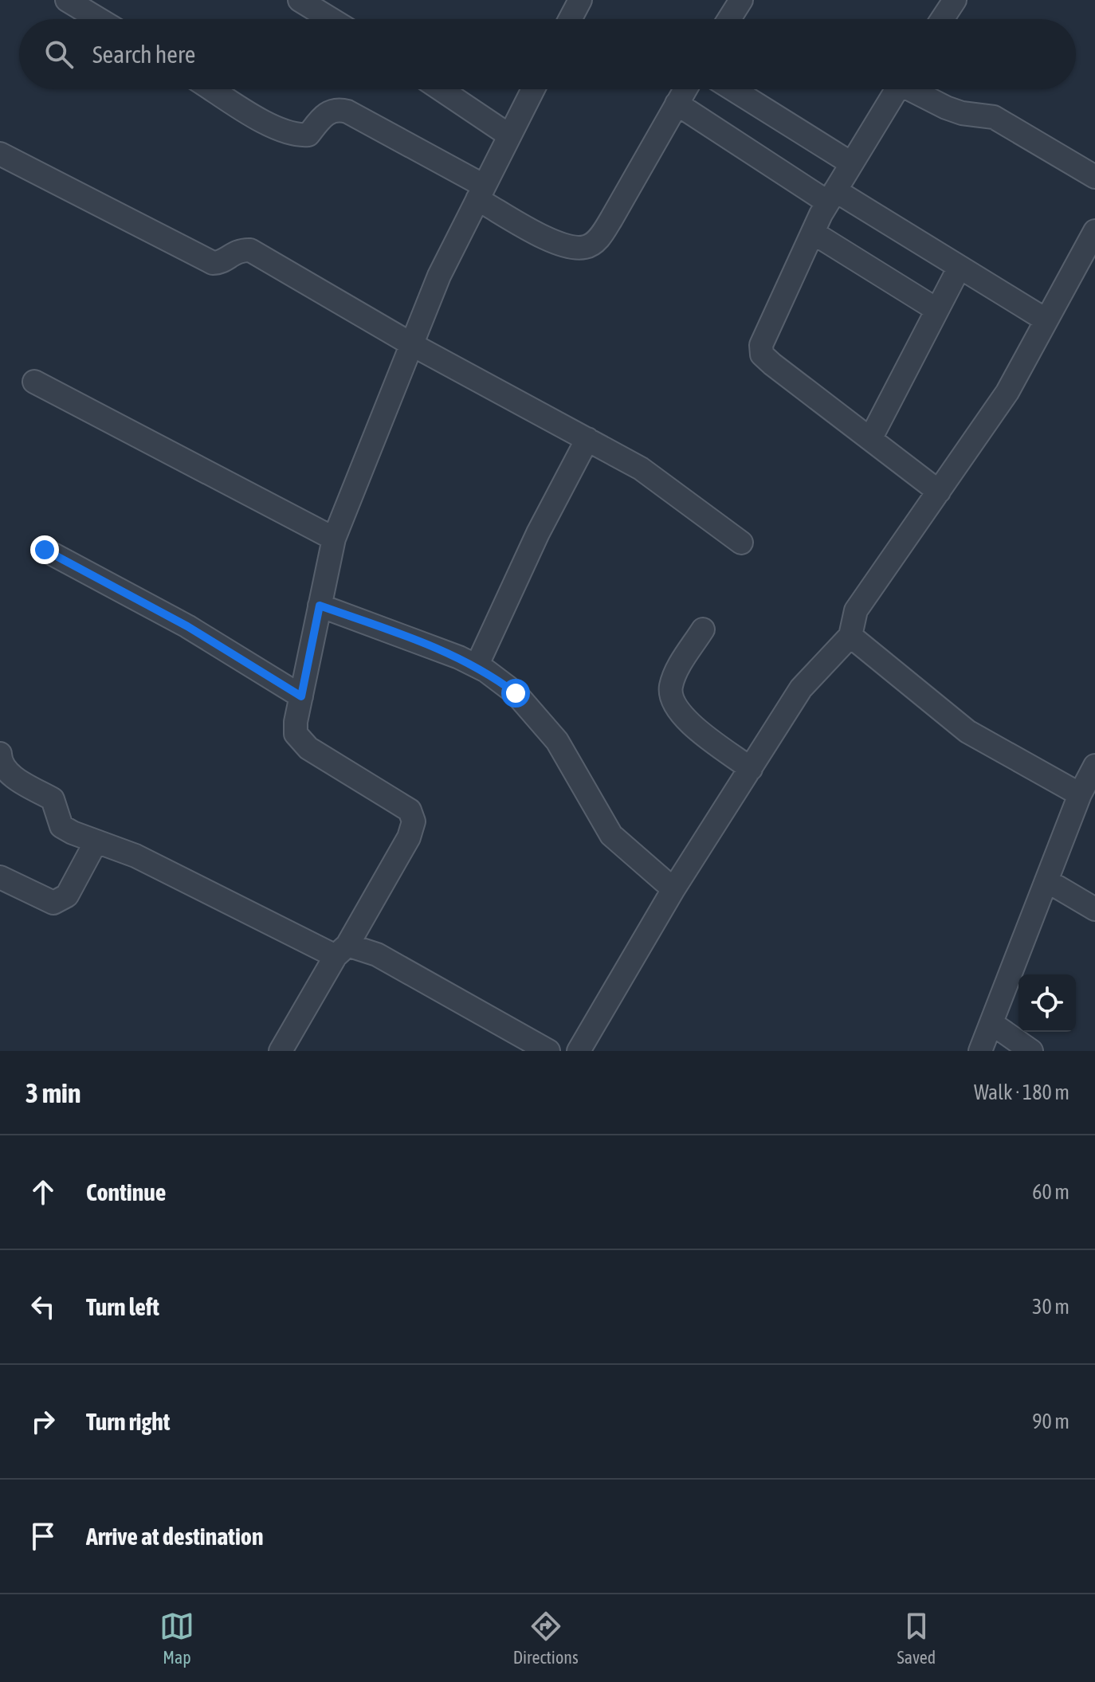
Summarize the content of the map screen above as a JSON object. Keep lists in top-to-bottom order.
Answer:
{
  "page": {
    "search": "Search here",
    "heading": ["3 min", "Walk · 180 m"],
    "list": [
      ["Continue", "60 m"],
      ["Turn left", "30 m"],
      ["Turn right", "90 m"],
      "Arrive at destination"
    ],
    "nav": ["Map", "Directions", "Saved"]
  }
}
